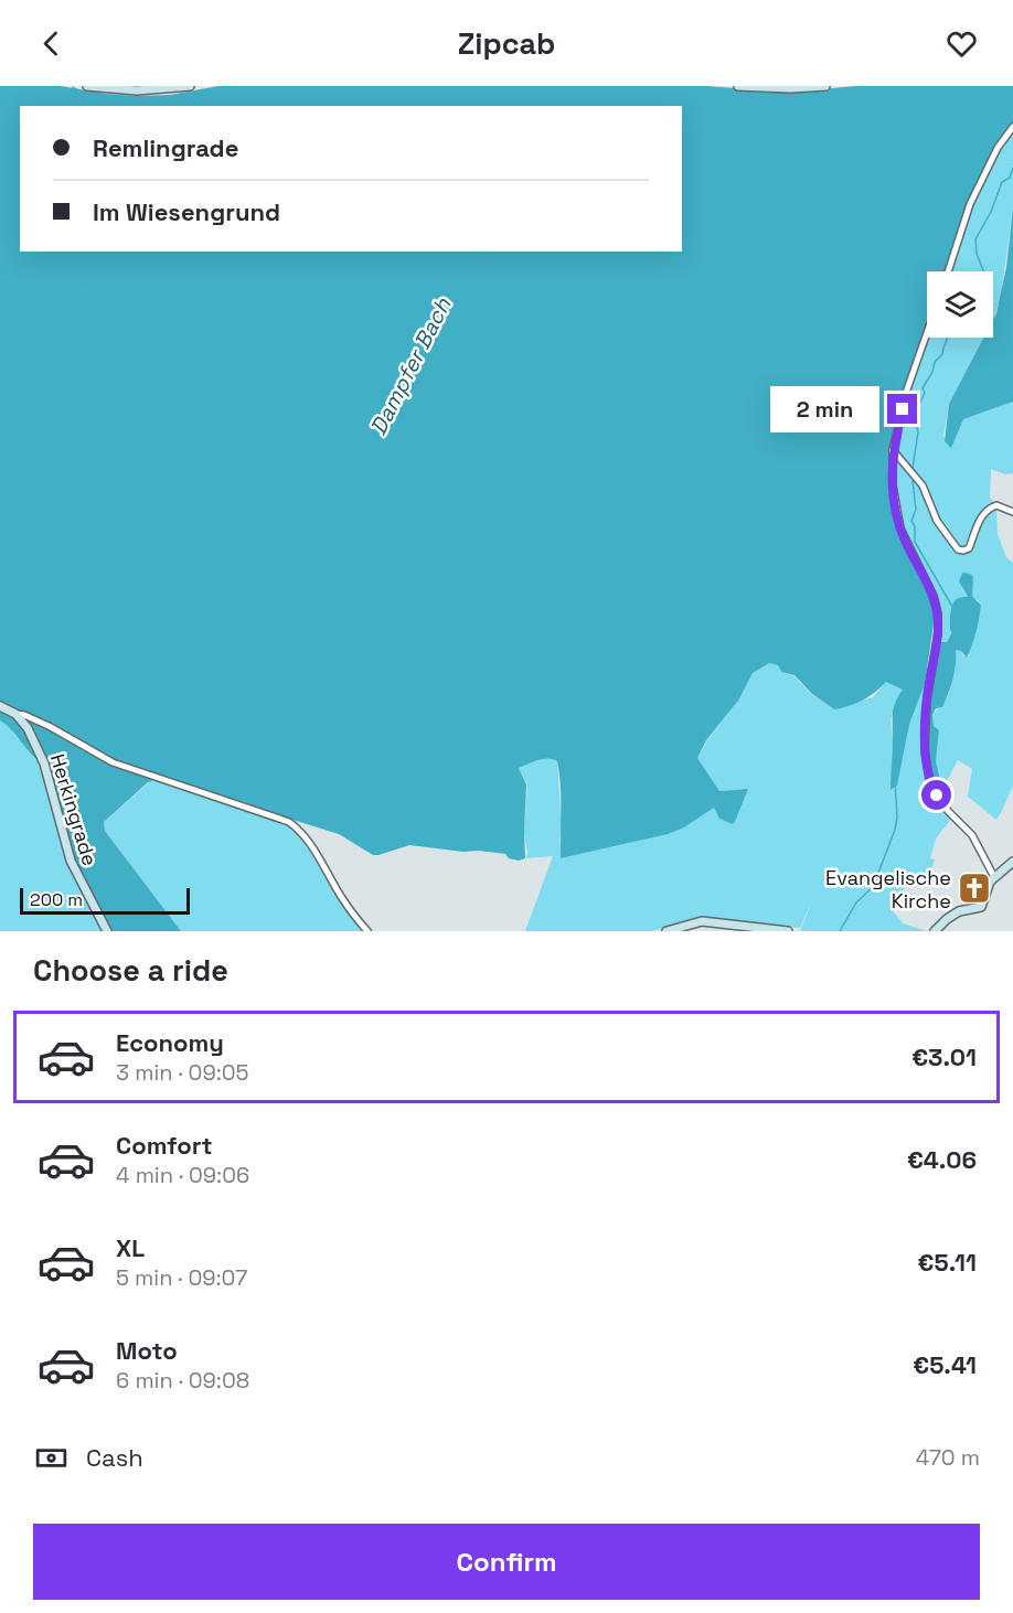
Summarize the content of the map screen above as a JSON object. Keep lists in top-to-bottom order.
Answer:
{
  "streets": {
    "main road": ["Herkingrade"]
  },
  "water": ["Dampfer Bach"],
  "places": {
    "church": ["Evangelische Kirche"]
  },
  "scale_bar": "200 m",
  "page": {
    "header": "Zipcab",
    "banner": ["Remlingrade", "Im Wiesengrund"],
    "bubble": "2 min",
    "scale": "200 m",
    "heading": "Choose a ride",
    "list": [
      {
        "name": "Economy",
        "note": "3 min · 09:05",
        "value": "€3.01"
      },
      {
        "name": "Comfort",
        "note": "4 min · 09:06",
        "value": "€4.06"
      },
      {
        "name": "XL",
        "note": "5 min · 09:07",
        "value": "€5.11"
      },
      {
        "name": "Moto",
        "note": "6 min · 09:08",
        "value": "€5.41"
      }
    ],
    "pay": ["Cash", "470 m"],
    "buttons": "Confirm"
  }
}
